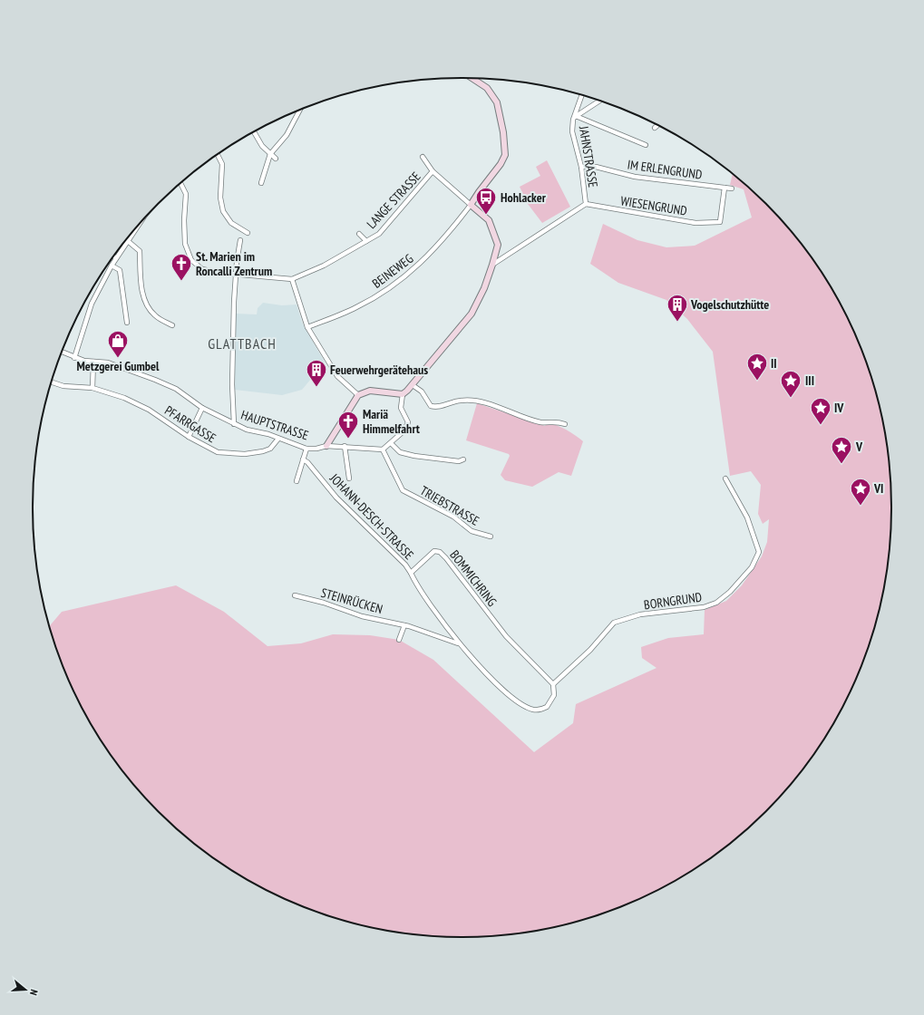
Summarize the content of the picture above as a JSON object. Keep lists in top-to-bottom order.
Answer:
{
  "streets": {
    "street": [
      "JAHNSTRASSE",
      "IM ERLENGRUND",
      "LANGE STRASSE",
      "WIESENGRUND",
      "BEINEWEG",
      "PFARRGASSE",
      "HAUPTSTRASSE",
      "TRIEBSTRASSE",
      "JOHANN-DESCH-STRASSE",
      "BOMMICHRING",
      "STEINRÜCKEN",
      "BORNGRUND"
    ]
  },
  "crossings": [
    ["JAHNSTRASSE", "IM ERLENGRUND"],
    ["JAHNSTRASSE", "WIESENGRUND"],
    ["IM ERLENGRUND", "WIESENGRUND"],
    ["PFARRGASSE", "HAUPTSTRASSE"],
    ["HAUPTSTRASSE", "TRIEBSTRASSE"],
    ["JOHANN-DESCH-STRASSE", "BOMMICHRING"],
    ["BOMMICHRING", "BORNGRUND"]
  ],
  "districts": ["GLATTBACH"],
  "places": {
    "bus stop": ["Hohlacker"],
    "church": ["St. Marien im Roncalli Zentrum", "Mariä Himmelfahrt"],
    "building": ["Vogelschutzhütte", "Feuerwehrgerätehaus"],
    "shop": ["Metzgerei Gumbel"],
    "place": [
      "II",
      "III",
      "IV",
      "V",
      "VI"
    ]
  },
  "north": "right"
}
